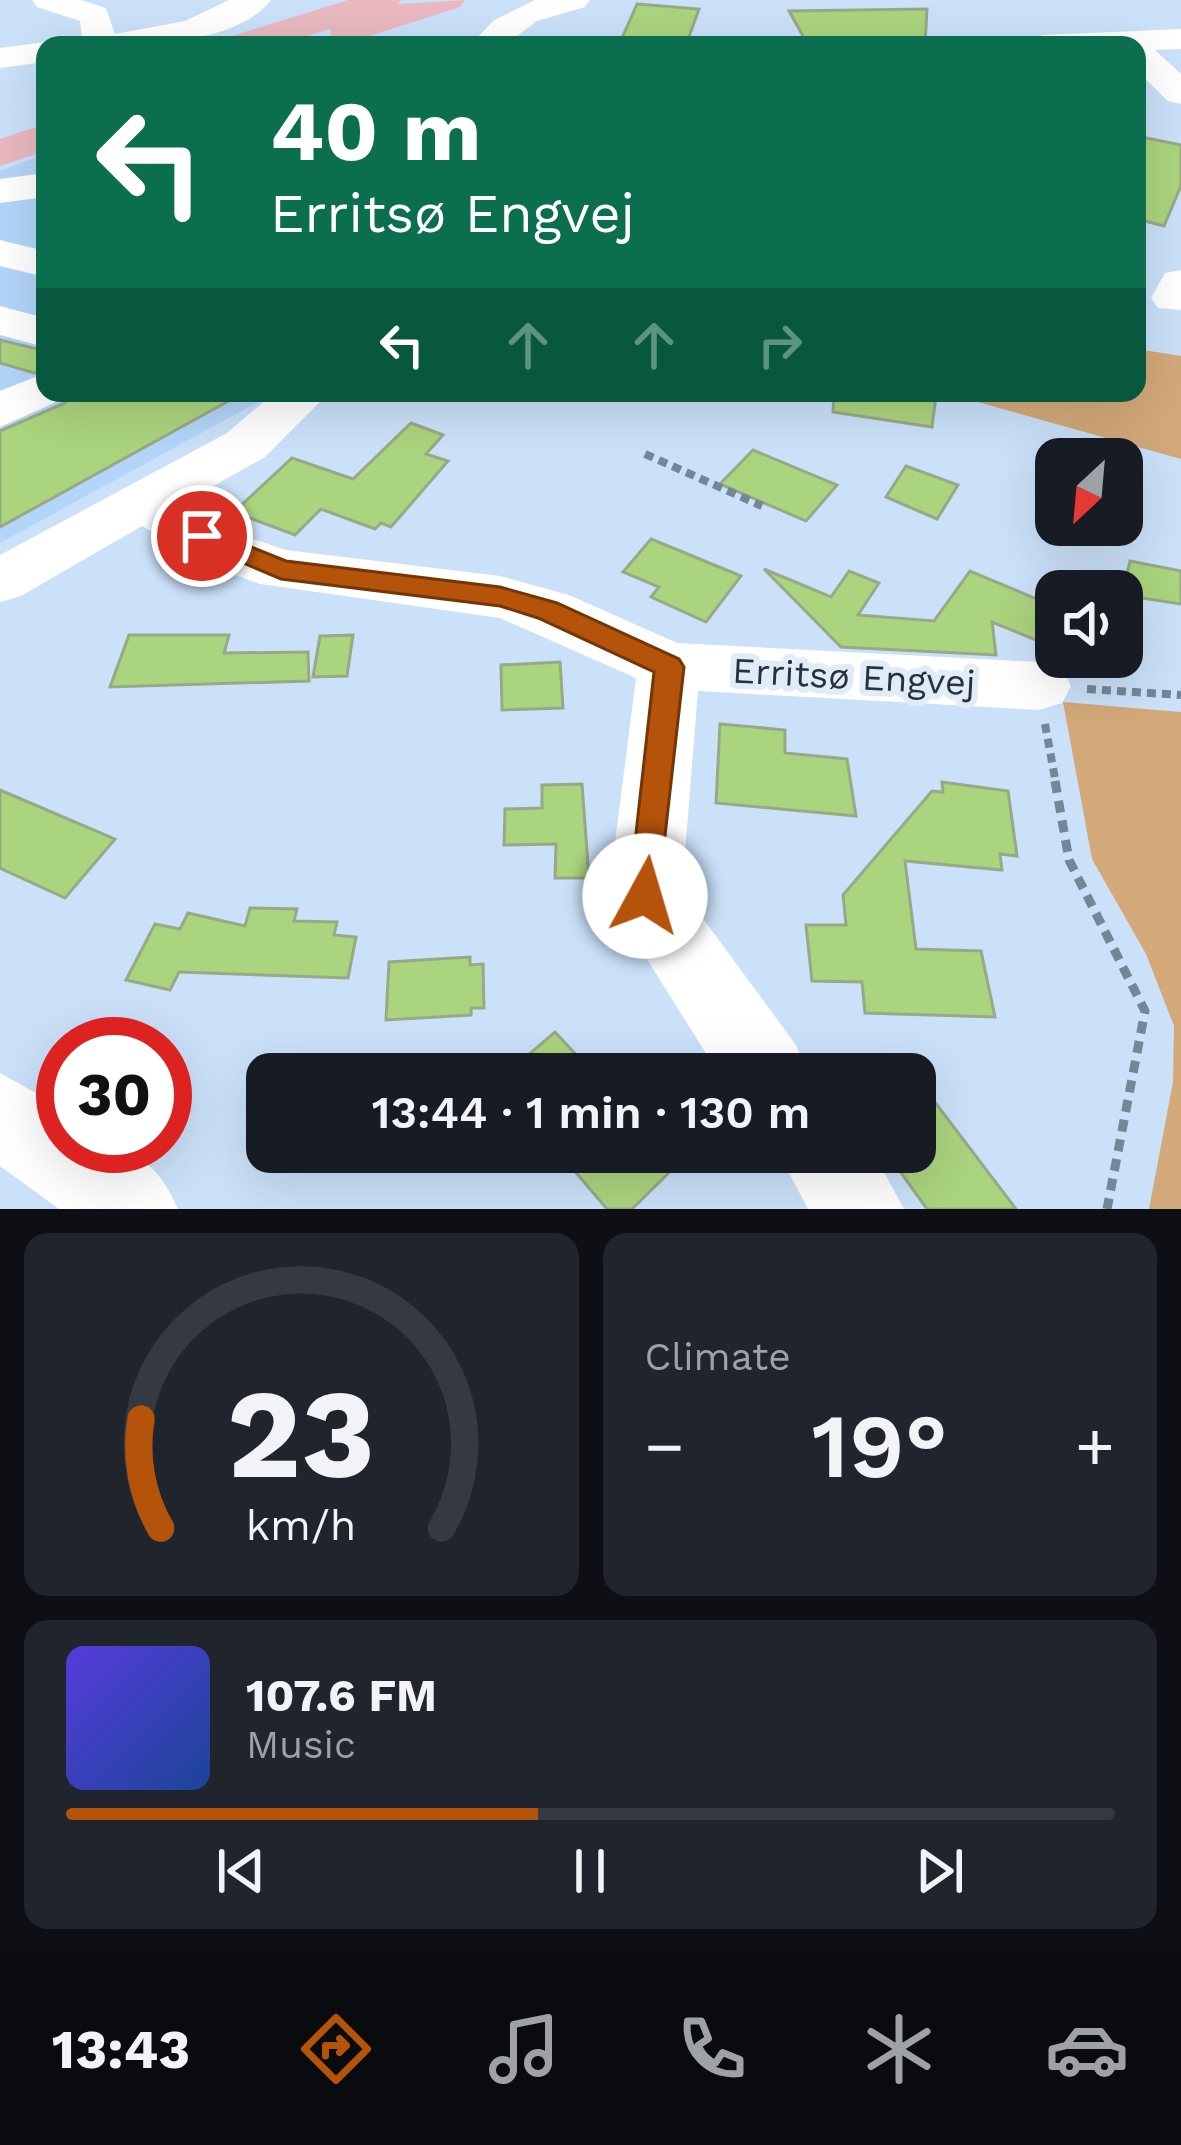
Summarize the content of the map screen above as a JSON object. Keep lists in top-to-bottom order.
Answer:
{
  "streets": {
    "street": ["Erritsø Engvej"]
  },
  "north": "bottom left",
  "page": {
    "turn": ["40 m", "Erritsø Engvej"],
    "limit": "30",
    "trip": "13:44 · 1 min · 130 m",
    "tile": "Climate",
    "heat": ["−", "19°", "+"],
    "song": ["107.6 FM", "Music"],
    "tabs": "13:43",
    "gauge": ["23", "km/h"]
  }
}
